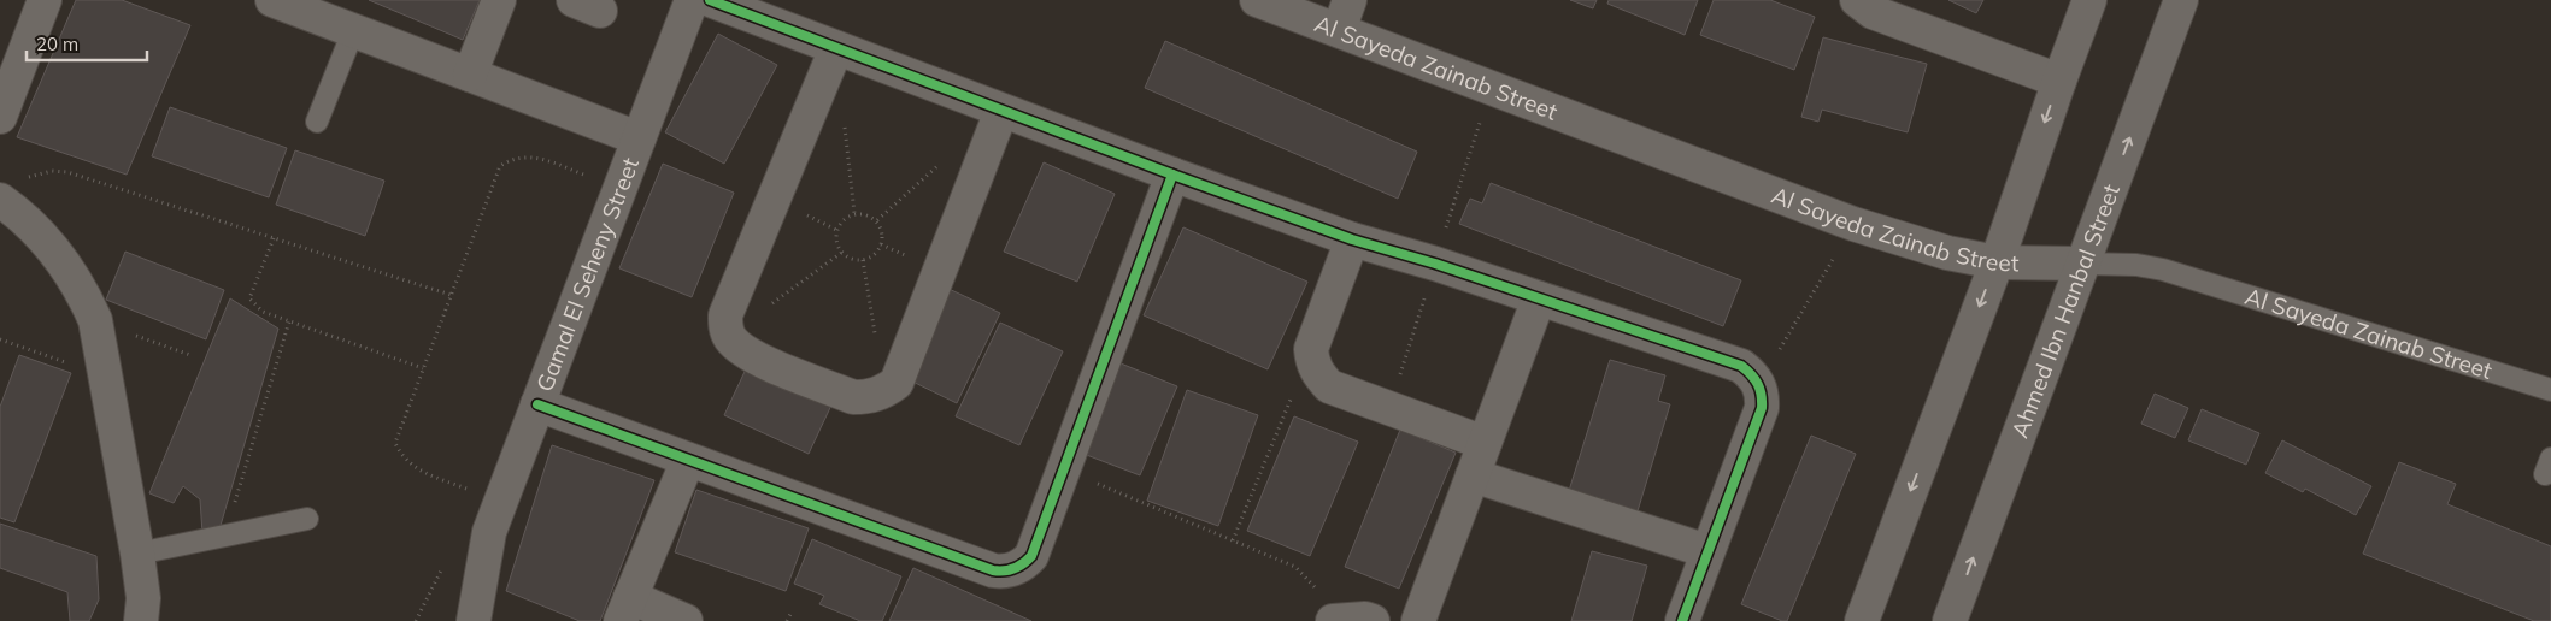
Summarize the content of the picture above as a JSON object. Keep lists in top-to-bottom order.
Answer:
{
  "streets": {
    "street": ["Al Sayeda Zainab Street", "Gamal El Seheny Street", "Ahmed Ibn Hanbal Street"]
  },
  "crossings": [
    ["Al Sayeda Zainab Street", "Ahmed Ibn Hanbal Street"]
  ],
  "scale_bar": "20 m"
}
